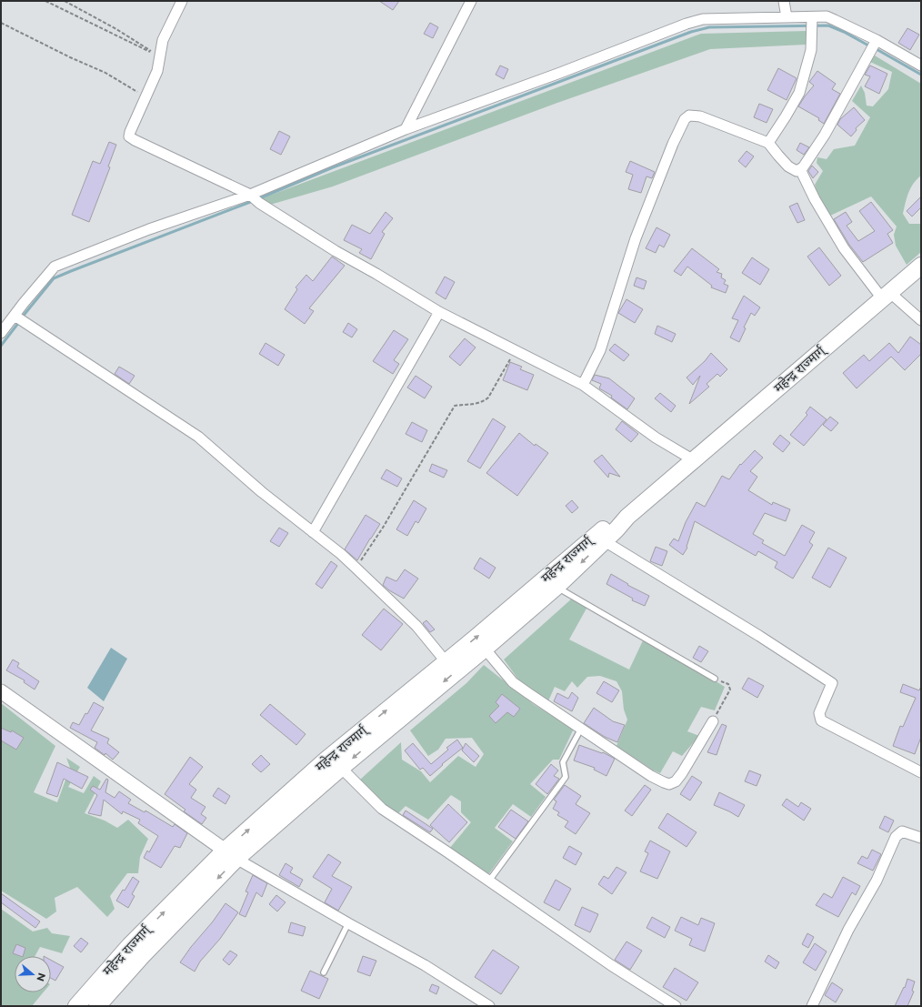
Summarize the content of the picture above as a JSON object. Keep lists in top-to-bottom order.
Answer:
{
  "streets": {
    "highway": ["महेन्द्र राज्मार्ग्"]
  },
  "north": "right"
}
